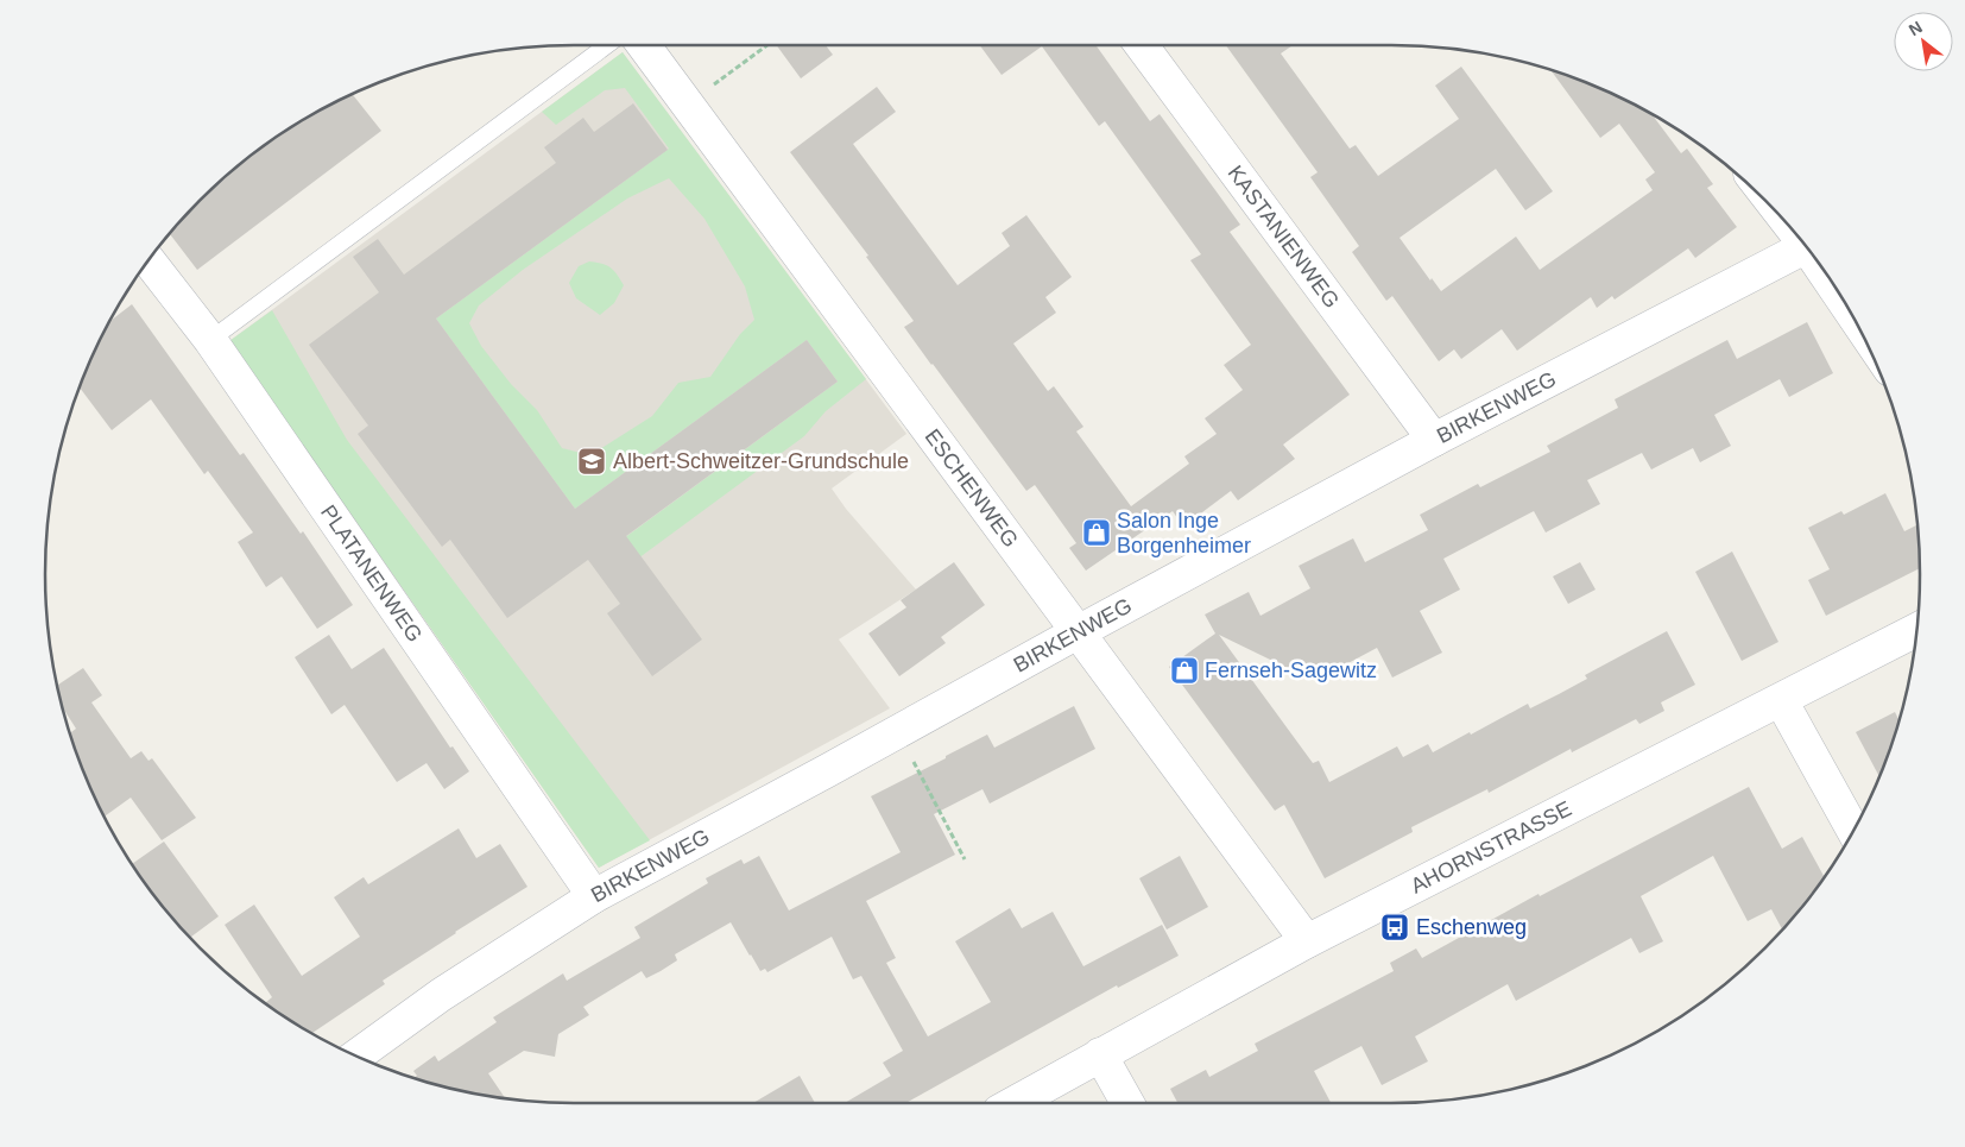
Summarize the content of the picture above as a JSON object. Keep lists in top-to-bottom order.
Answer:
{
  "streets": {
    "street": [
      "KASTANIENWEG",
      "BIRKENWEG",
      "ESCHENWEG",
      "PLATANENWEG",
      "AHORNSTRASSE"
    ]
  },
  "crossings": [
    ["KASTANIENWEG", "BIRKENWEG"],
    ["BIRKENWEG", "ESCHENWEG"],
    ["BIRKENWEG", "PLATANENWEG"],
    ["ESCHENWEG", "AHORNSTRASSE"]
  ],
  "places": {
    "school or university": ["Albert-Schweitzer-Grundschule"],
    "shop": ["Salon Inge Borgenheimer", "Fernseh-Sagewitz"],
    "bus stop": ["Eschenweg"]
  },
  "north": "top left"
}
